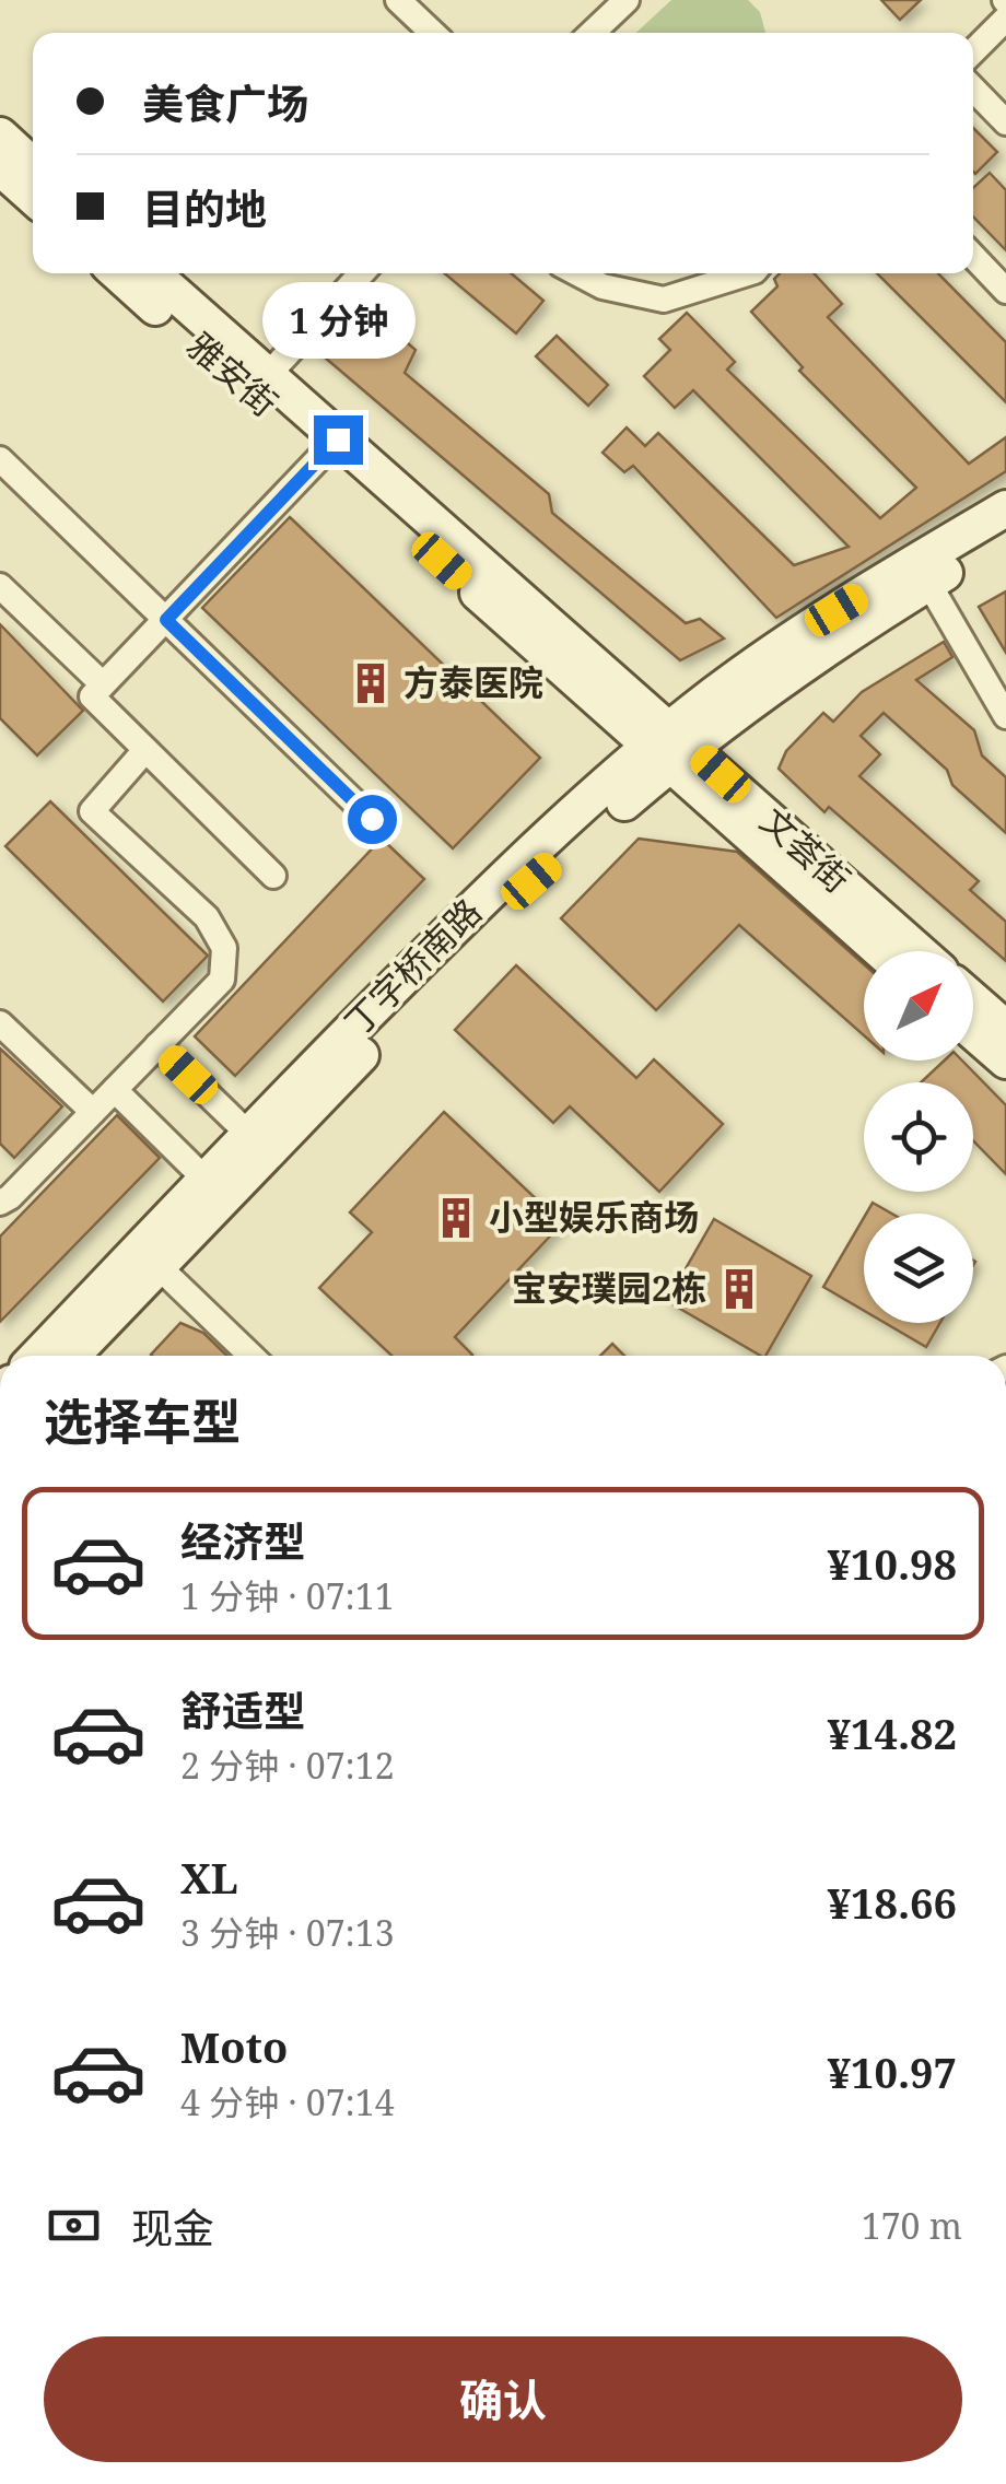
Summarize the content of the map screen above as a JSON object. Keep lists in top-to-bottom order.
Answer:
{
  "streets": {
    "main road": ["雅安街", "文荟街", "丁字桥南路"]
  },
  "crossings": [
    ["雅安街", "文荟街"],
    ["雅安街", "丁字桥南路"],
    ["文荟街", "丁字桥南路"]
  ],
  "places": {
    "building": ["方泰医院", "小型娱乐商场", "宝安璞园2栋"]
  },
  "north": "top right",
  "page": {
    "banner": ["美食广场", "目的地"],
    "bubble": "1 分钟",
    "heading": "选择车型",
    "list": [
      {
        "name": "经济型",
        "note": "1 分钟 · 07:11",
        "value": "¥10.98"
      },
      {
        "name": "舒适型",
        "note": "2 分钟 · 07:12",
        "value": "¥14.82"
      },
      {
        "name": "XL",
        "note": "3 分钟 · 07:13",
        "value": "¥18.66"
      },
      {
        "name": "Moto",
        "note": "4 分钟 · 07:14",
        "value": "¥10.97"
      }
    ],
    "pay": ["现金", "170 m"],
    "buttons": "确认"
  }
}
